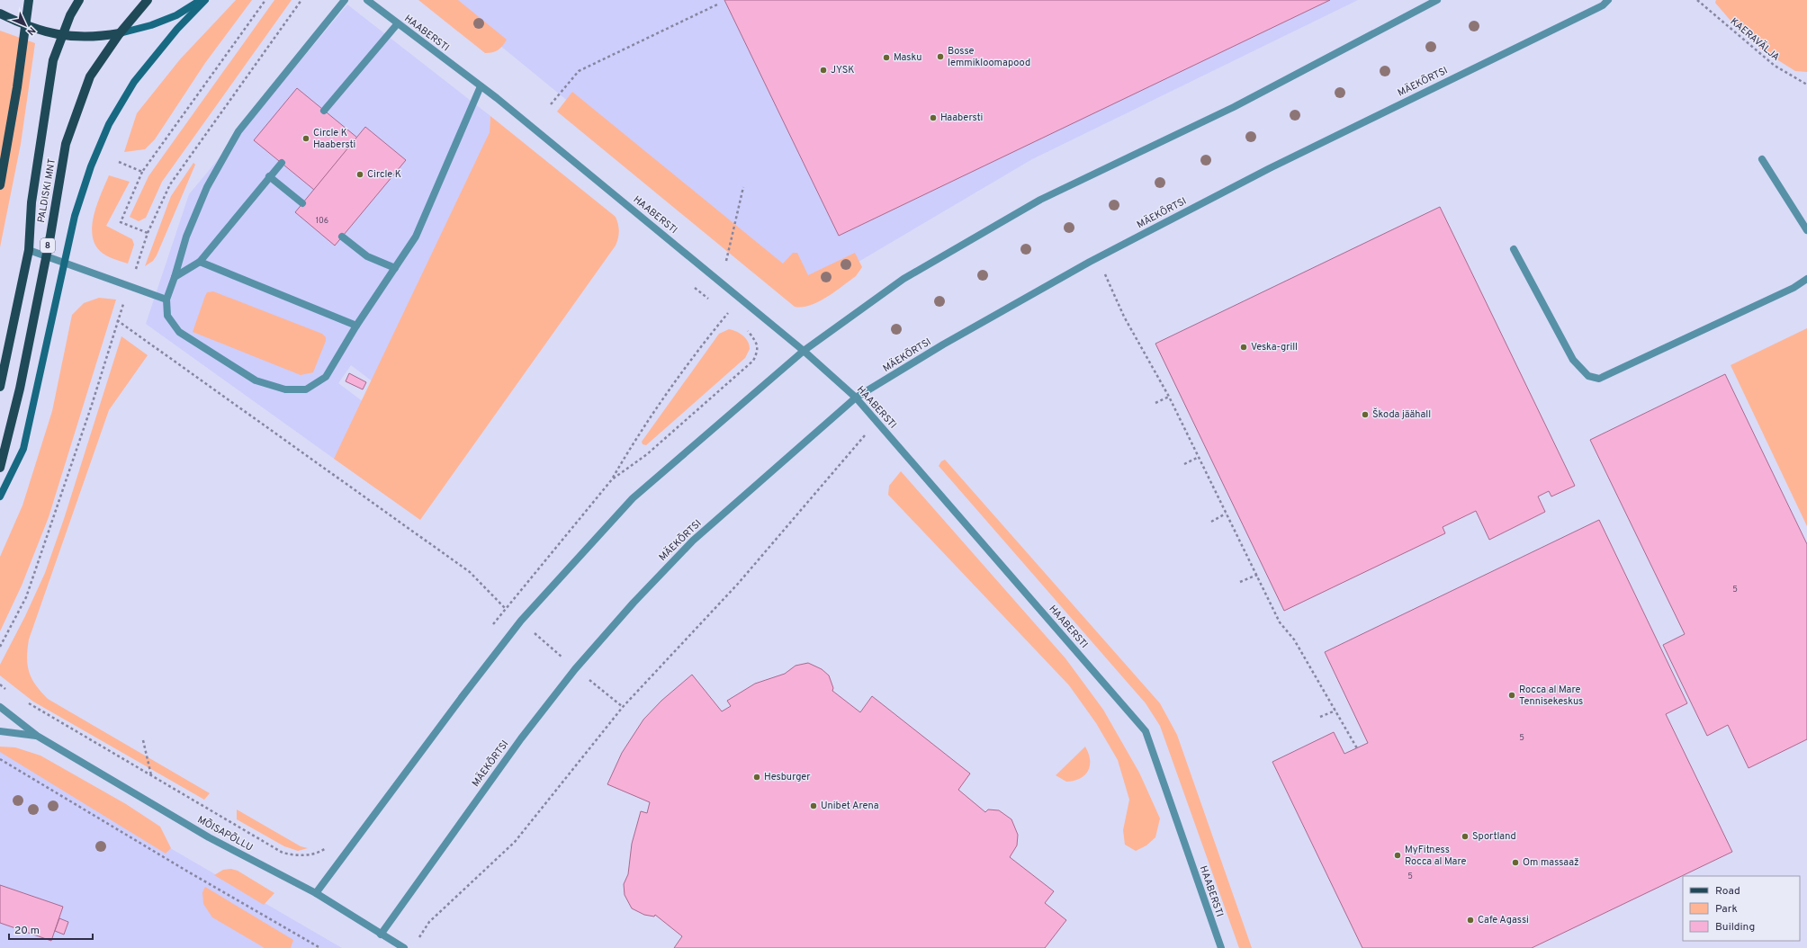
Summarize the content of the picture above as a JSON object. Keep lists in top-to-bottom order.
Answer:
{
  "streets": {
    "main road": ["PALDISKI MNT", "8"],
    "street": ["HAABERSTI", "MÄEKÕRTSI", "MÕISAPÕLLU"],
    "path": ["KAERAVÄLJA"]
  },
  "crossings": [
    ["HAABERSTI", "MÄEKÕRTSI"],
    ["MÄEKÕRTSI", "MÕISAPÕLLU"]
  ],
  "places": [
    "Bosse lemmikloomapood",
    "Masku",
    "JYSK",
    "Haabersti",
    "Circle K Haabersti",
    "Circle K",
    "Veska-grill",
    "Škoda jäähall",
    "Rocca al Mare Tennisekeskus",
    "Hesburger",
    "Unibet Arena",
    "Sportland",
    "MyFitness Rocca al Mare",
    "Om massaaž",
    "Cafe Agassi"
  ],
  "house_numbers": [
    "106",
    "5",
    "5",
    "5"
  ],
  "legend": ["Road", "Park", "Building"],
  "scale_bar": "20 m",
  "north": "bottom right"
}
